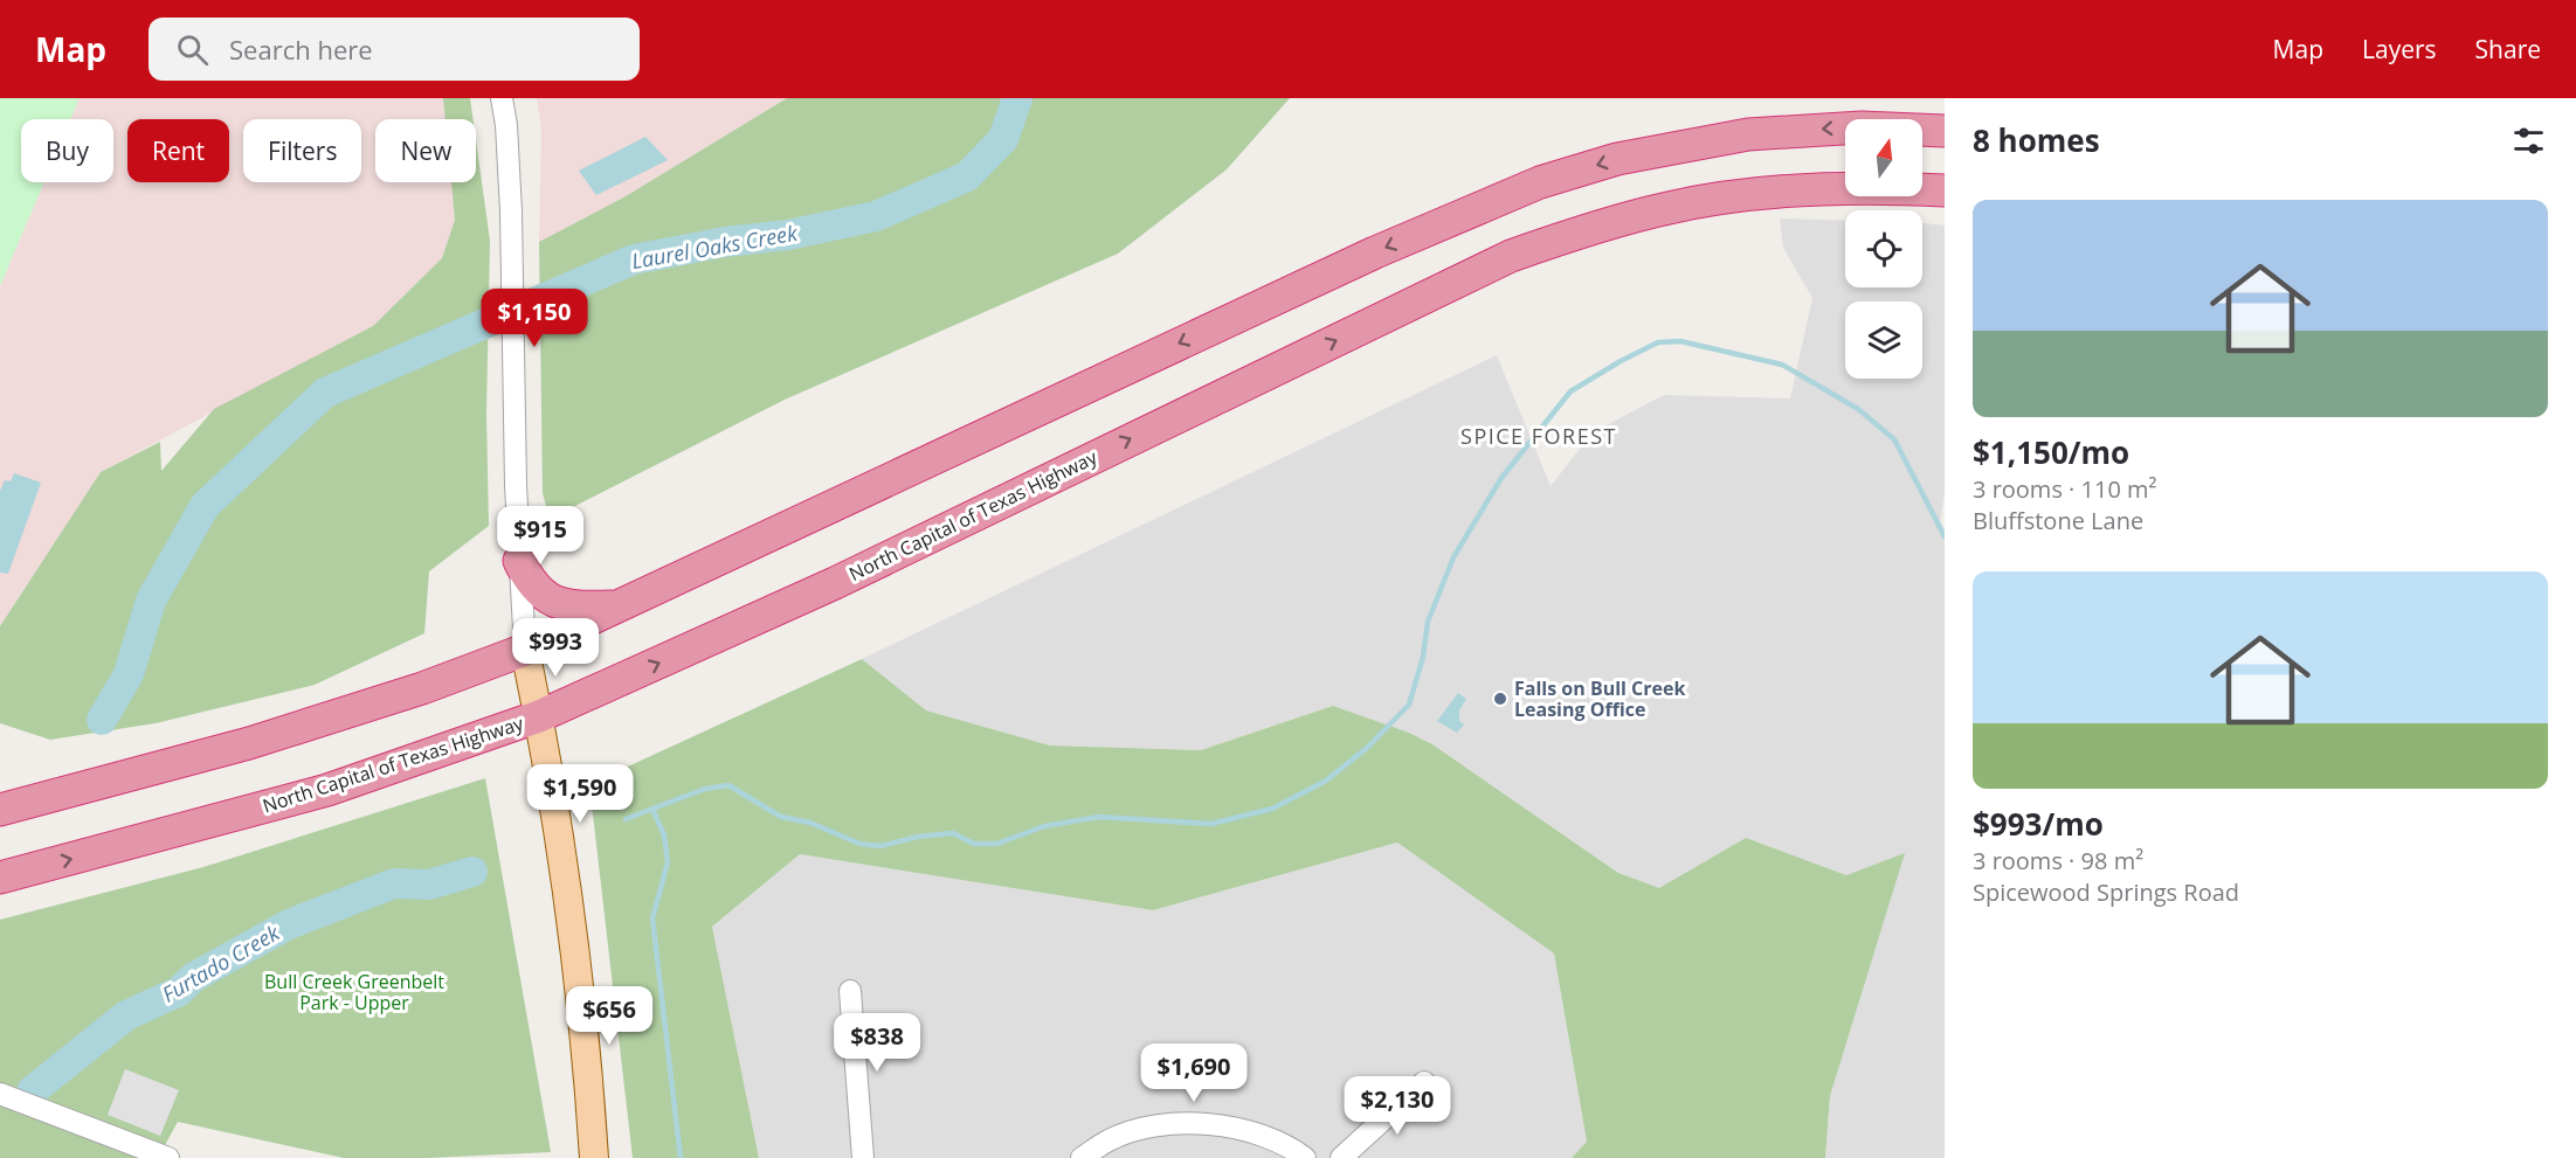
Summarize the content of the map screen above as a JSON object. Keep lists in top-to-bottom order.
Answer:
{
  "streets": {
    "highway": ["North Capital of Texas Highway"]
  },
  "districts": ["SPICE FOREST"],
  "water": ["Laurel Oaks Creek", "Furtado Creek"],
  "parks": ["Bull Creek Greenbelt Park - Upper"],
  "places": ["Falls on Bull Creek Leasing Office"],
  "north": "top",
  "page": {
    "header": "Map",
    "search": "Search here",
    "nav": ["Map", "Layers", "Share"],
    "heading": "8 homes",
    "chip": [
      "Buy",
      "Rent",
      "Filters",
      "New"
    ],
    "list": [
      {
        "name": "$1,150/mo",
        "note": "3 rooms · 110 m² · Bluffstone Lane"
      },
      {
        "name": "$993/mo",
        "note": "3 rooms · 98 m² · Spicewood Springs Road"
      }
    ],
    "price": [
      "$1,150",
      "$915",
      "$993",
      "$1,590",
      "$656",
      "$838",
      "$1,690",
      "$2,130"
    ]
  }
}
